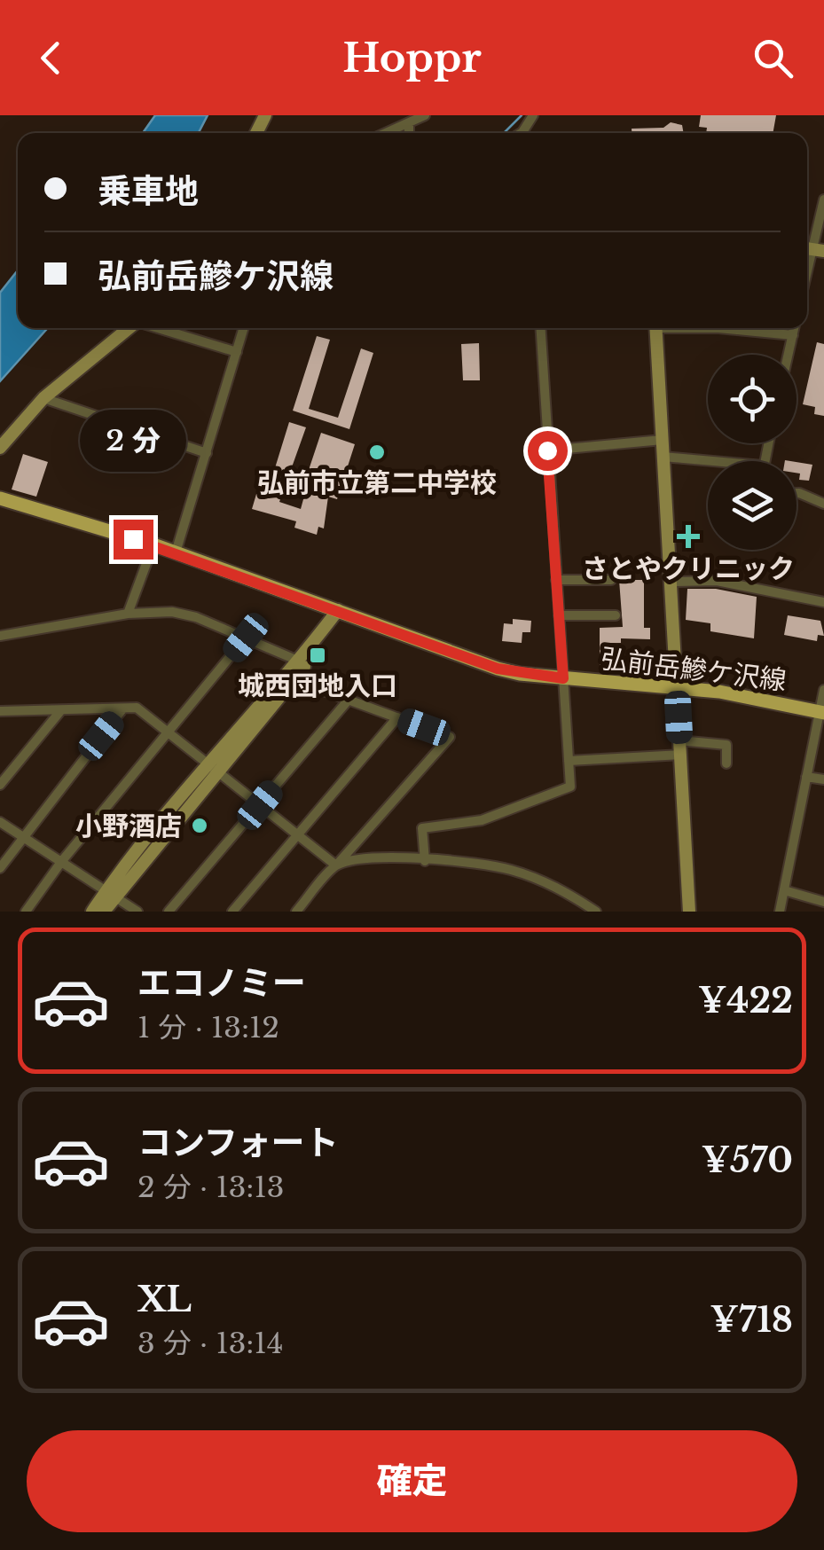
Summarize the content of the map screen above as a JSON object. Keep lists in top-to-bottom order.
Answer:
{
  "streets": {
    "main road": ["弘前岳鰺ケ沢線"]
  },
  "places": {
    "other": ["弘前市立第二中学校", "小野酒店"],
    "health": ["さとやクリニック"],
    "transit": ["城西団地入口"]
  },
  "page": {
    "header": "Hoppr",
    "banner": ["乗車地", "弘前岳鰺ケ沢線"],
    "bubble": "2 分",
    "list": [
      {
        "name": "エコノミー",
        "note": "1 分 · 13:12",
        "value": "¥422"
      },
      {
        "name": "コンフォート",
        "note": "2 分 · 13:13",
        "value": "¥570"
      },
      {
        "name": "XL",
        "note": "3 分 · 13:14",
        "value": "¥718"
      }
    ],
    "buttons": "確定"
  }
}
